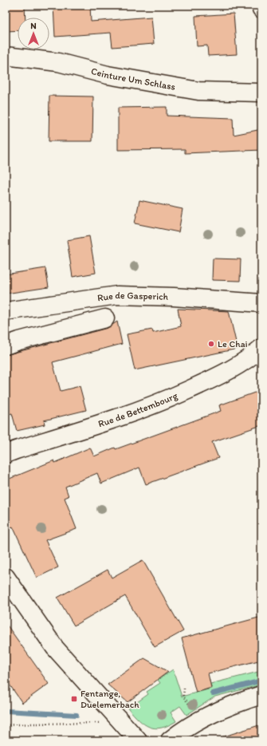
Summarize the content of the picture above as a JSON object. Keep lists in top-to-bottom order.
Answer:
{
  "streets": {
    "main road": ["Ceinture Um Schlass", "Rue de Gasperich", "Rue de Bettembourg"]
  },
  "places": {
    "other": ["Le Chai"],
    "transit": ["Fentange, Duelemerbach"]
  },
  "north": "top"
}
